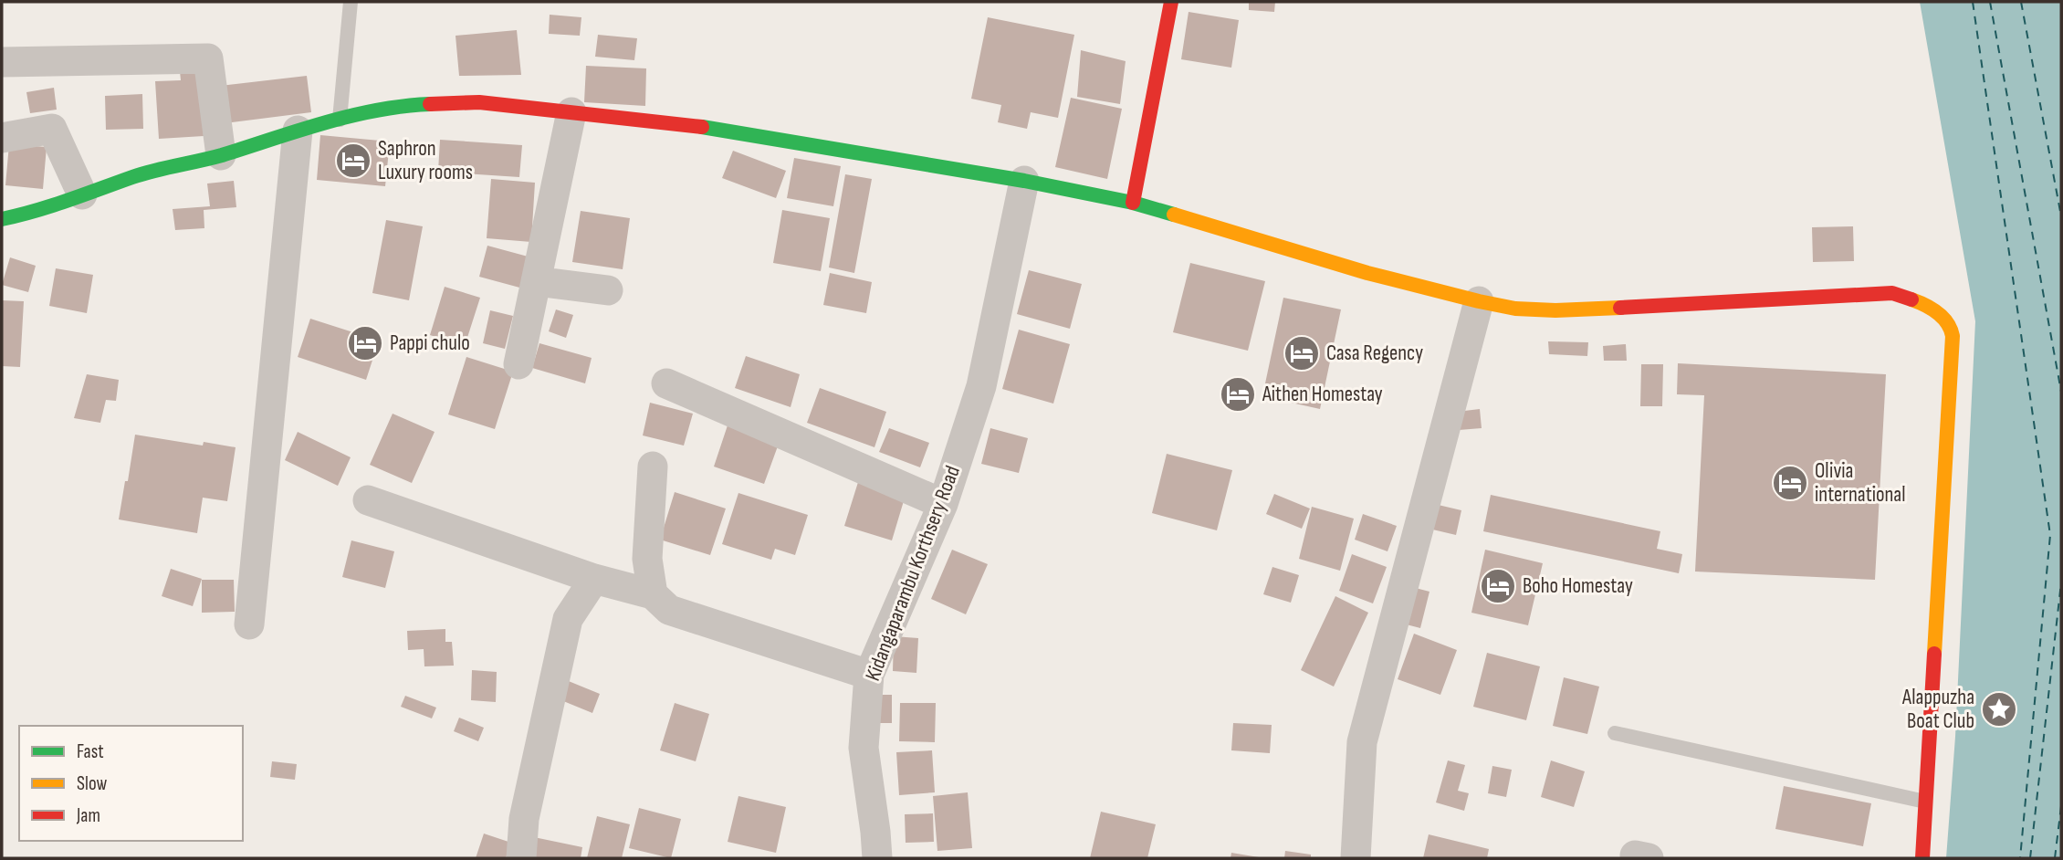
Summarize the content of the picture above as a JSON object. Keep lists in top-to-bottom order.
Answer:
{
  "streets": {
    "street": ["Kidangaparambu Korthsery Road"]
  },
  "places": {
    "hotel": [
      "Saphron Luxury rooms",
      "Pappi chulo",
      "Casa Regency",
      "Aithen Homestay",
      "Olivia international",
      "Boho Homestay"
    ],
    "place": ["Alappuzha Boat Club"]
  },
  "legend": ["Fast", "Slow", "Jam"]
}
